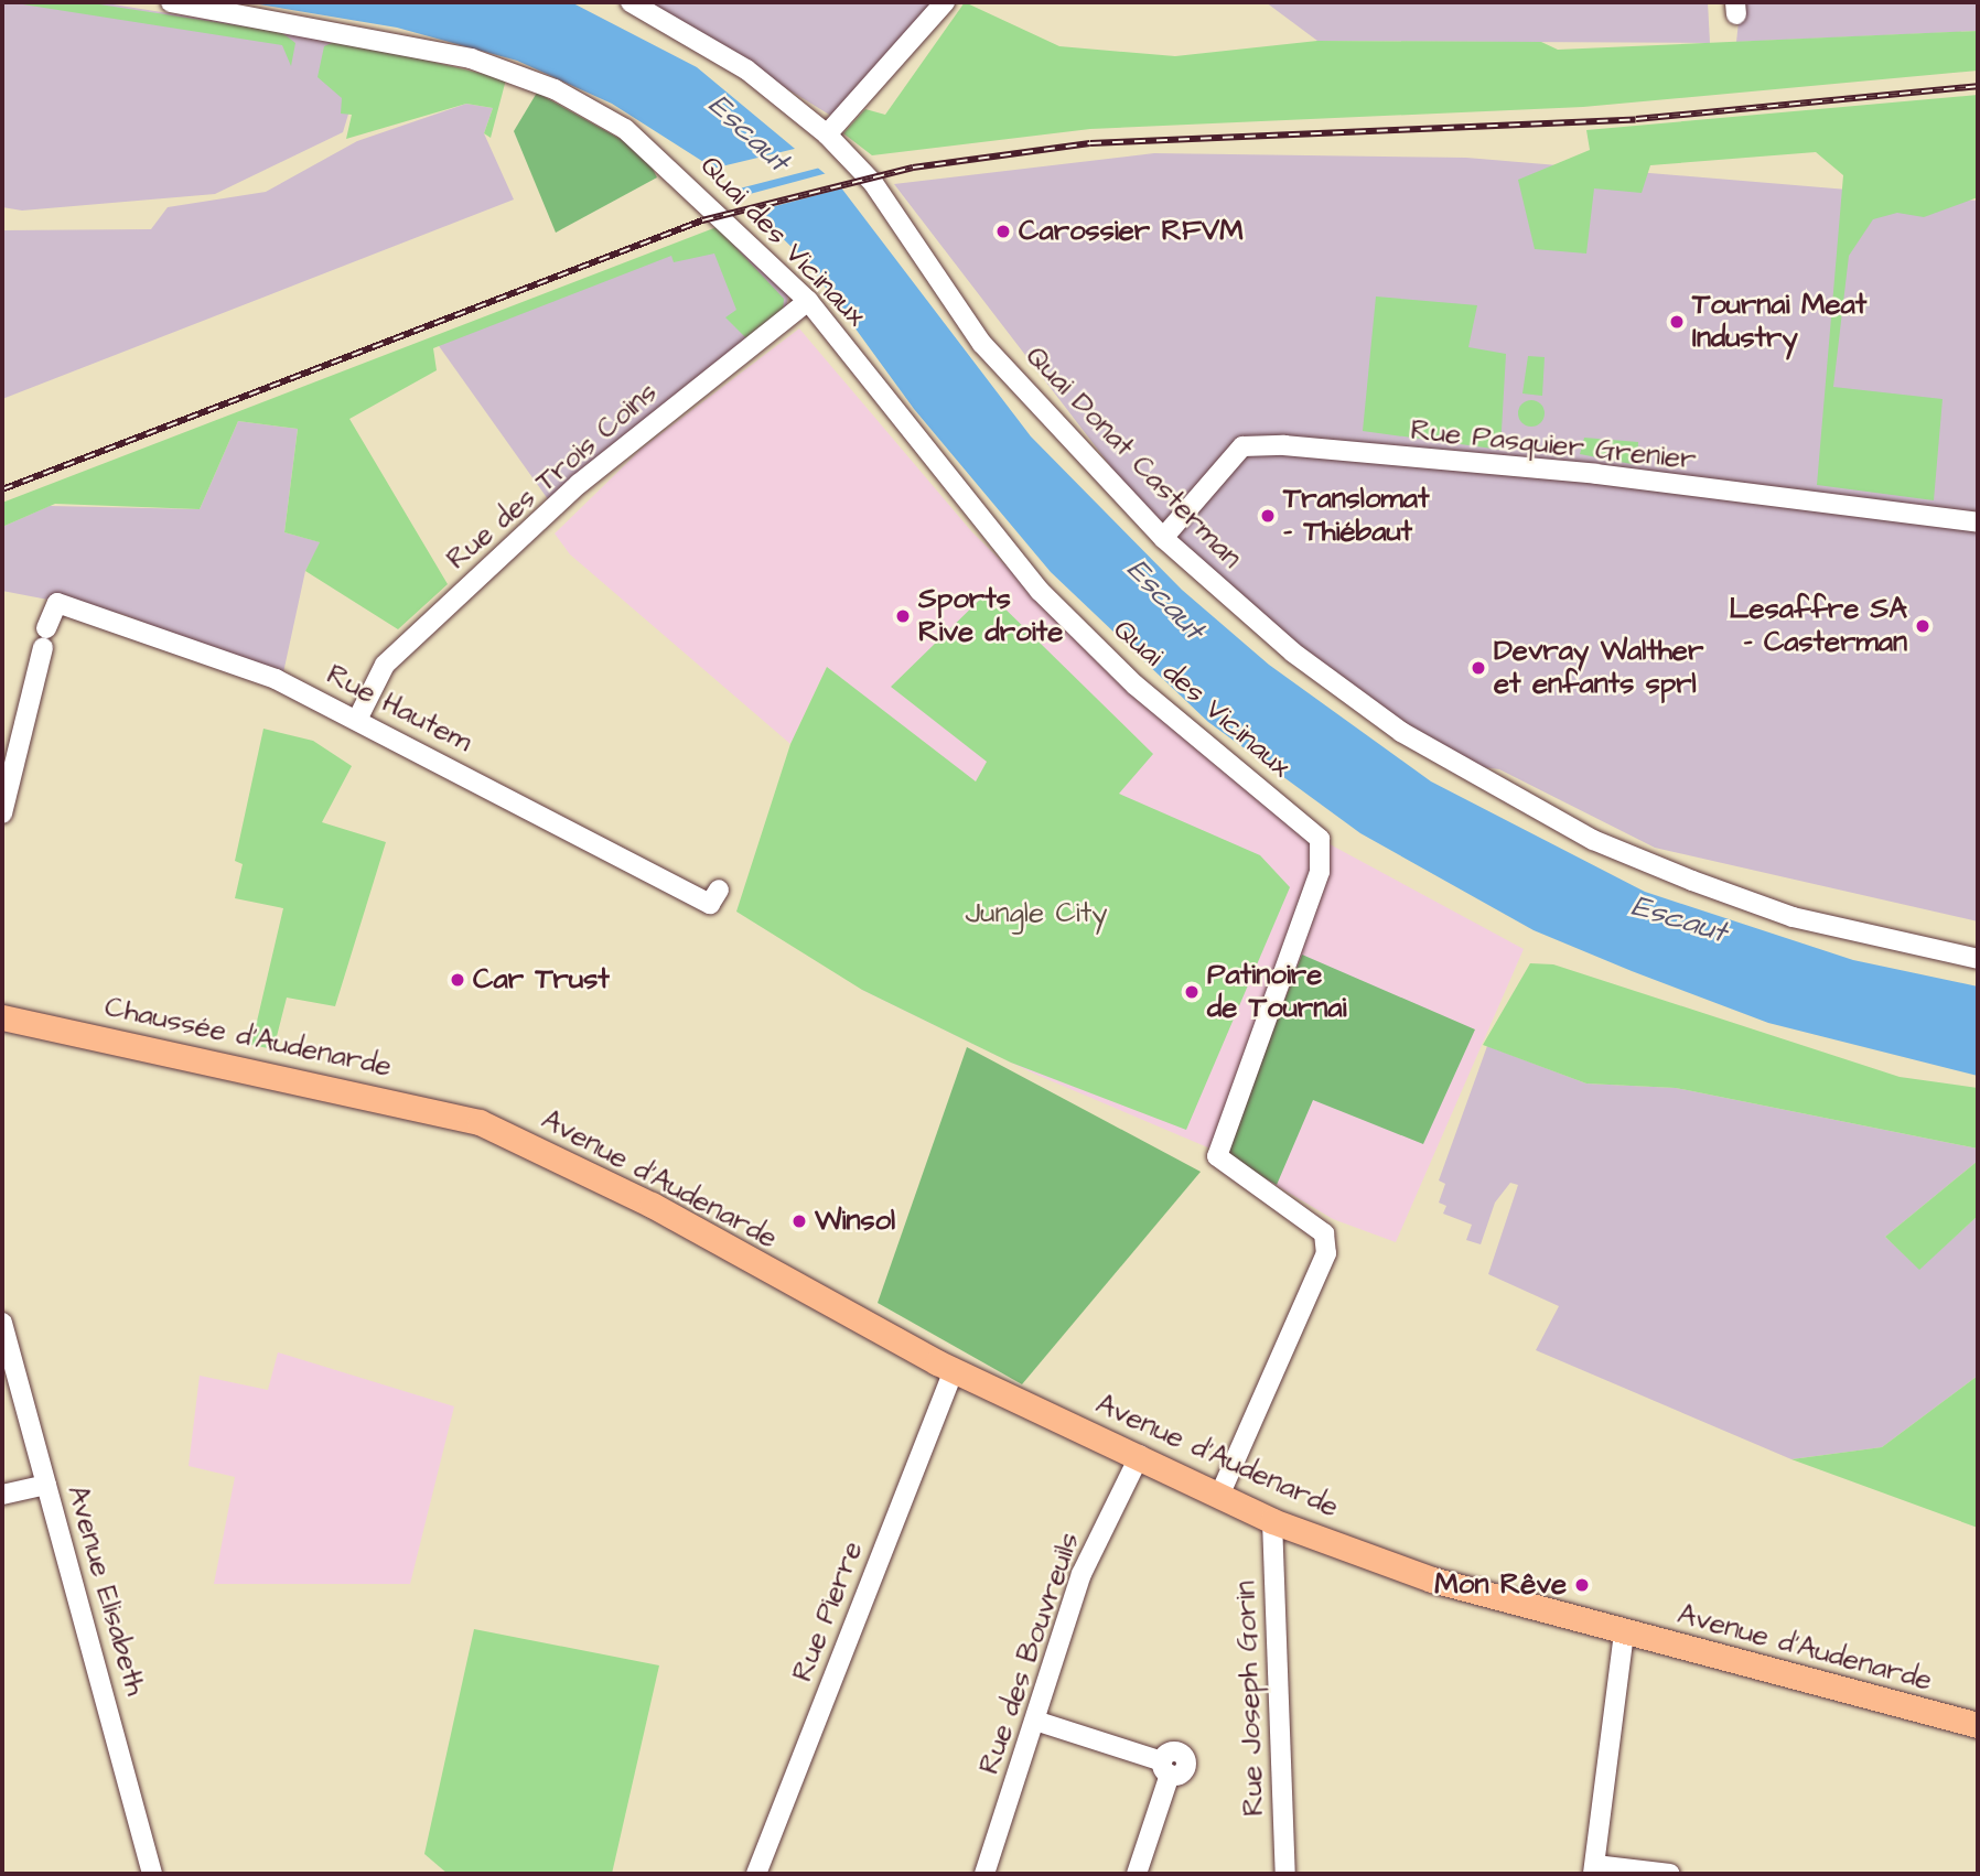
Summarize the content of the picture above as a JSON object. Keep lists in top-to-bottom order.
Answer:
{
  "streets": {
    "main road": ["Chaussée d'Audenarde", "Avenue d'Audenarde"],
    "street": [
      "Quai des Vicinaux",
      "Rue Pasquier Grenier",
      "Quai Donat Casterman",
      "Rue des Trois Coins",
      "Rue Hautem",
      "Avenue Elisabeth",
      "Rue Pierre",
      "Rue des Bouvreuils",
      "Rue Joseph Gorin"
    ]
  },
  "crossings": [
    ["Quai des Vicinaux", "Rue des Trois Coins"],
    ["Quai des Vicinaux", "Avenue d'Audenarde"],
    ["Rue Pasquier Grenier", "Quai Donat Casterman"],
    ["Rue des Trois Coins", "Rue Hautem"],
    ["Chaussée d'Audenarde", "Avenue d'Audenarde"],
    ["Avenue d'Audenarde", "Rue Pierre"],
    ["Avenue d'Audenarde", "Rue des Bouvreuils"],
    ["Avenue d'Audenarde", "Rue Joseph Gorin"]
  ],
  "water": ["Escaut"],
  "parks": ["Jungle City"],
  "places": [
    "Carossier RFVM",
    "Tournai Meat Industry",
    "Translomat - Thiébaut",
    "Sports Rive droite",
    "Lesaffre SA - Casterman",
    "Devray Walther et enfants sprl",
    "Car Trust",
    "Patinoire de Tournai",
    "Winsol",
    "Mon Rêve"
  ]
}
